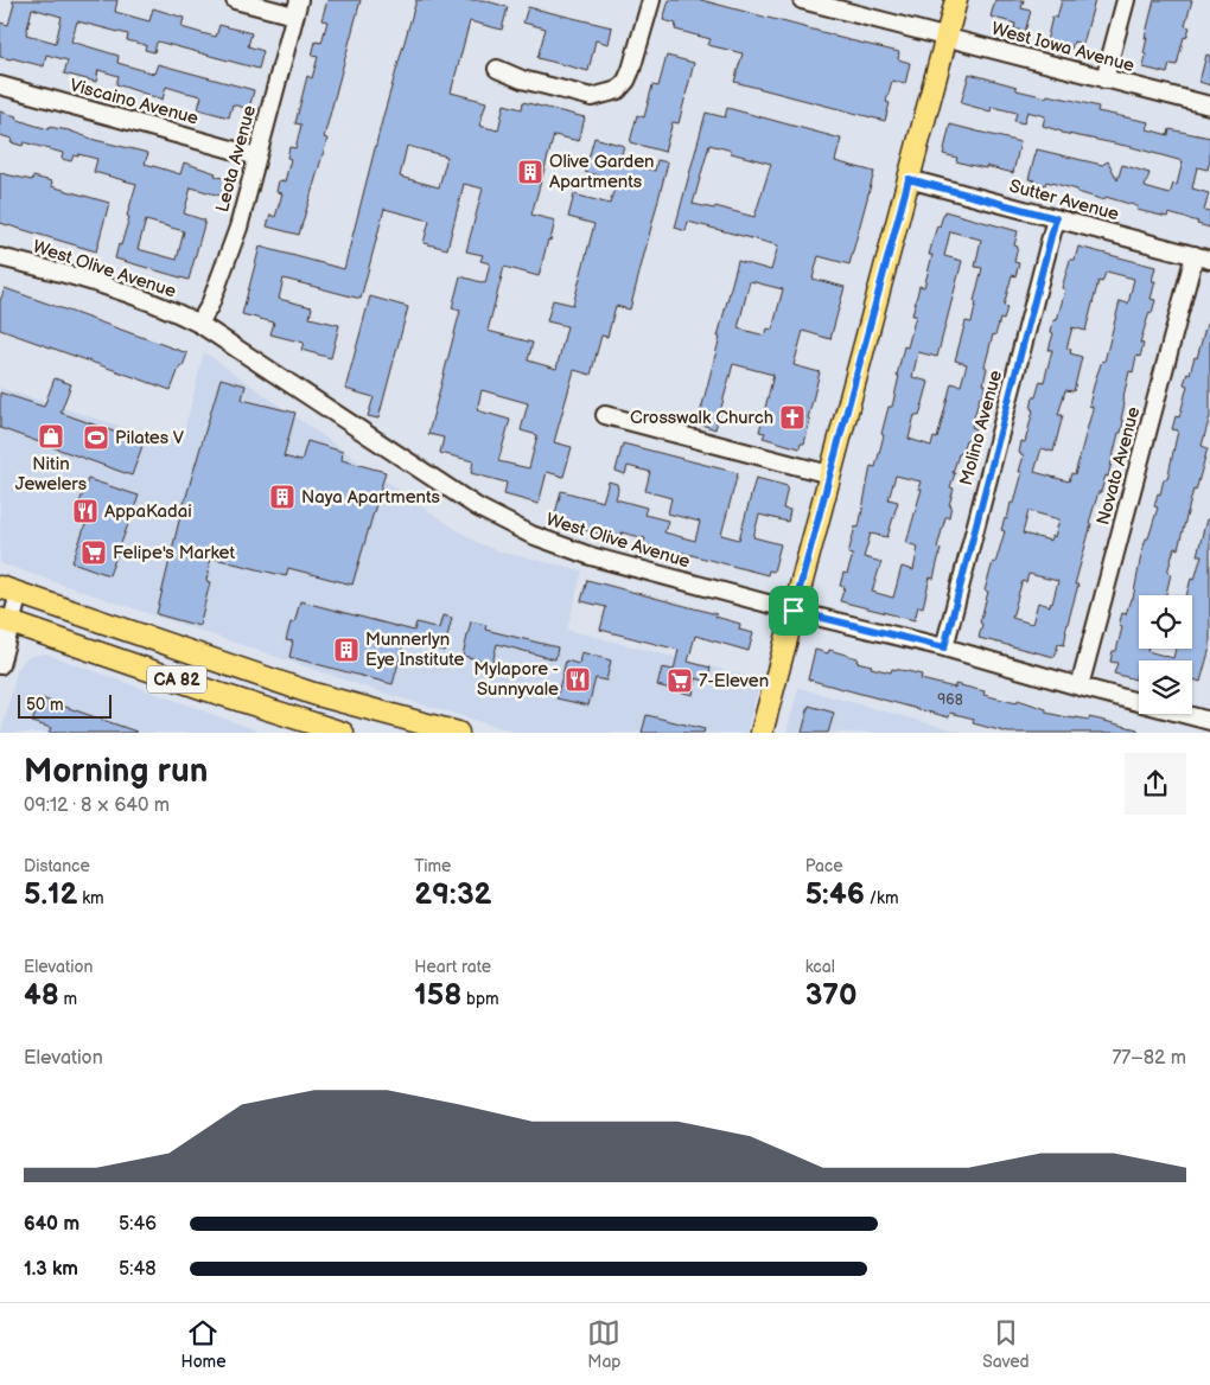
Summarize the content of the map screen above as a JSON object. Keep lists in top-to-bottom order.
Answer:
{
  "streets": {
    "main road": ["CA 82"],
    "street": [
      "West Iowa Avenue",
      "Viscaino Avenue",
      "Leota Avenue",
      "Sutter Avenue",
      "West Olive Avenue",
      "Molino Avenue",
      "Novato Avenue"
    ]
  },
  "crossings": [
    ["Viscaino Avenue", "Leota Avenue"],
    ["Leota Avenue", "West Olive Avenue"],
    ["Sutter Avenue", "Molino Avenue"],
    ["Sutter Avenue", "Novato Avenue"],
    ["West Olive Avenue", "Molino Avenue"],
    ["West Olive Avenue", "Novato Avenue"]
  ],
  "places": {
    "building": ["Olive Garden Apartments", "Naya Apartments", "Munnerlyn Eye Institute"],
    "church": ["Crosswalk Church"],
    "shop": ["Nitin Jewelers"],
    "sports": ["Pilates V"],
    "restaurant": ["AppaKadai", "Mylapore - Sunnyvale"],
    "supermarket": ["Felipe's Market", "7-Eleven"]
  },
  "house_numbers": ["968"],
  "scale_bar": "50 m",
  "page": {
    "scale": "50 m",
    "heading": ["Morning run", "09:12 · 8 × 640 m"],
    "stats": [
      ["Distance", "5.12 km"],
      ["Time", "29:32"],
      ["Pace", "5:46 /km"],
      ["Elevation", "48 m"],
      ["Heart rate", "158 bpm"],
      ["kcal", "370"]
    ],
    "chart": ["Elevation", "77–82 m"],
    "list": [
      {
        "name": "640 m",
        "note": "5:46"
      },
      {
        "name": "1.3 km",
        "note": "5:48"
      }
    ],
    "tabs": ["Home", "Map", "Saved"]
  }
}
